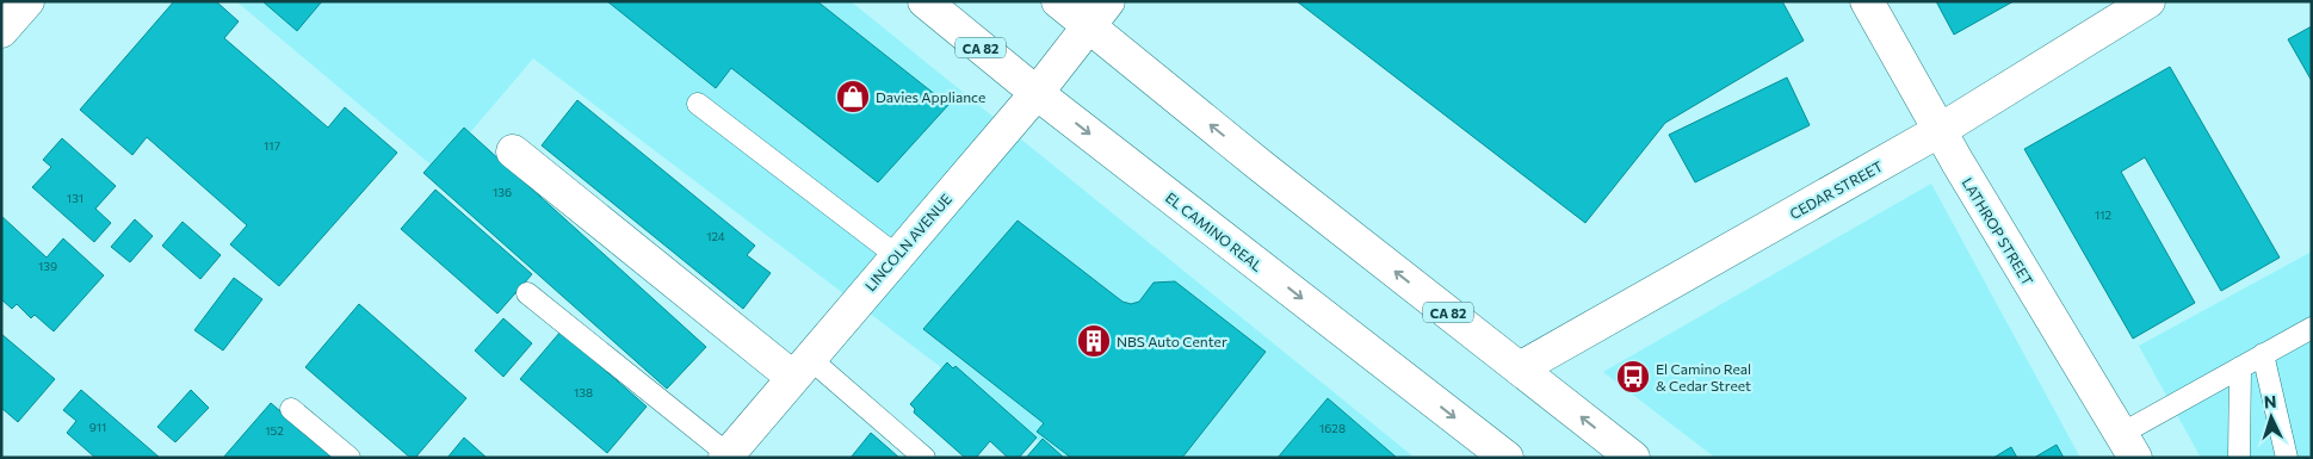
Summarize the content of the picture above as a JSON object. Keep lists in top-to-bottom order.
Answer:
{
  "streets": {
    "street": [
      "CA 82",
      "CEDAR STREET",
      "EL CAMINO REAL",
      "LATHROP STREET",
      "LINCOLN AVENUE"
    ]
  },
  "crossings": [
    ["CA 82", "CEDAR STREET"],
    ["CA 82", "LINCOLN AVENUE"],
    ["CEDAR STREET", "LATHROP STREET"],
    ["EL CAMINO REAL", "LINCOLN AVENUE"]
  ],
  "places": {
    "shop": ["Davies Appliance"],
    "building": ["NBS Auto Center"],
    "bus stop": ["El Camino Real & Cedar Street"]
  },
  "house_numbers": [
    "117",
    "136",
    "131",
    "112",
    "124",
    "139",
    "138",
    "911",
    "1628",
    "152"
  ],
  "north": "top"
}
